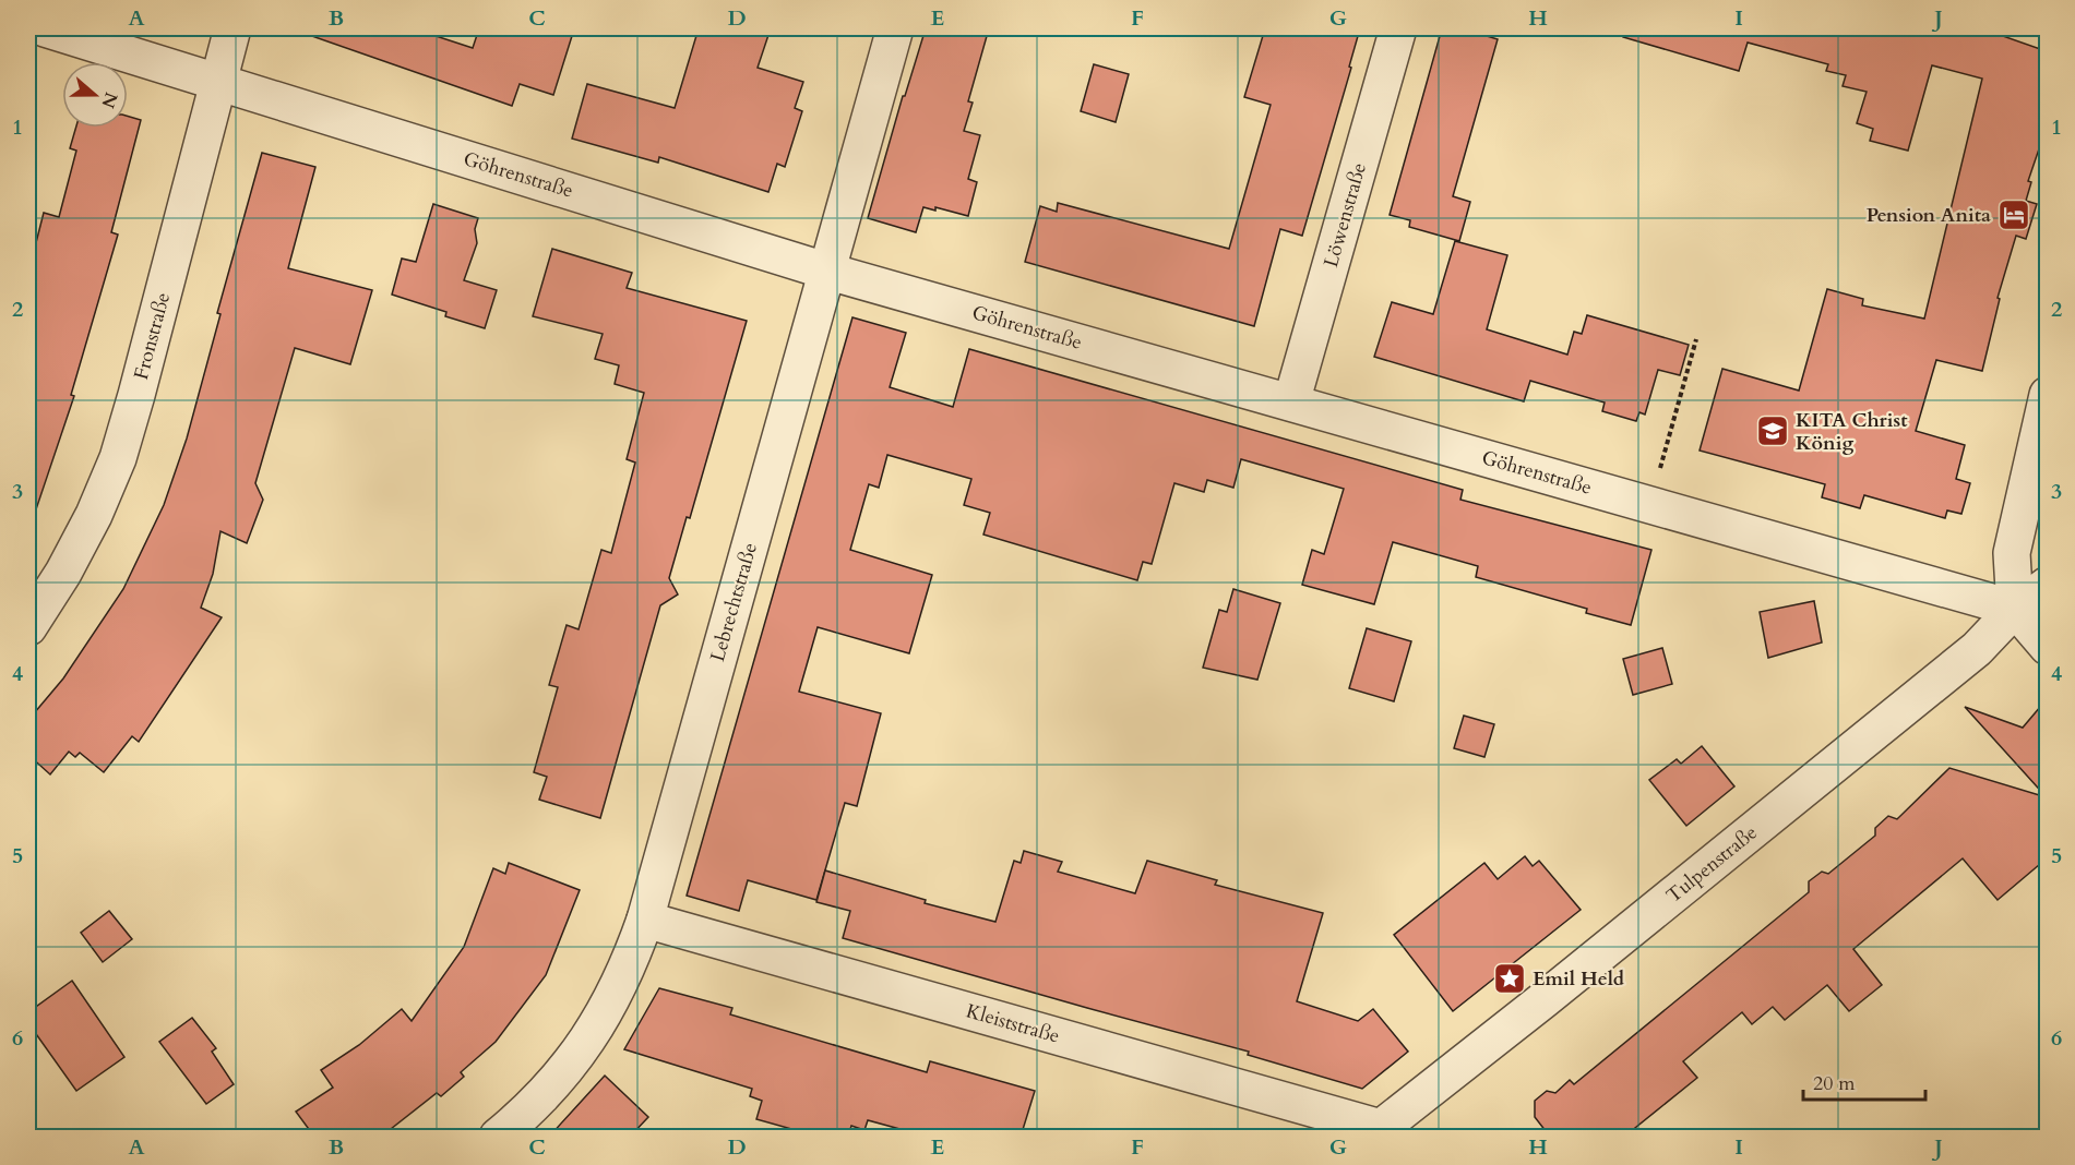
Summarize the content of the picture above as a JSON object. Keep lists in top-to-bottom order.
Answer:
{
  "streets": {
    "street": [
      "Göhrenstraße",
      "Löwenstraße",
      "Fronstraße",
      "Lebrechtstraße",
      "Tulpenstraße",
      "Kleiststraße"
    ]
  },
  "crossings": [
    ["Göhrenstraße", "Löwenstraße"],
    ["Göhrenstraße", "Fronstraße"],
    ["Göhrenstraße", "Lebrechtstraße"],
    ["Göhrenstraße", "Tulpenstraße"],
    ["Lebrechtstraße", "Kleiststraße"],
    ["Tulpenstraße", "Kleiststraße"]
  ],
  "places": {
    "hotel": ["Pension Anita"],
    "school or university": ["KITA Christ König"],
    "place": ["Emil Held"]
  },
  "scale_bar": "20 m",
  "north": "right",
  "grid": {
    "columns": [
      "A",
      "B",
      "C",
      "D",
      "E",
      "F",
      "G",
      "H",
      "I",
      "J"
    ],
    "rows": [
      "1",
      "2",
      "3",
      "4",
      "5",
      "6"
    ]
  }
}
